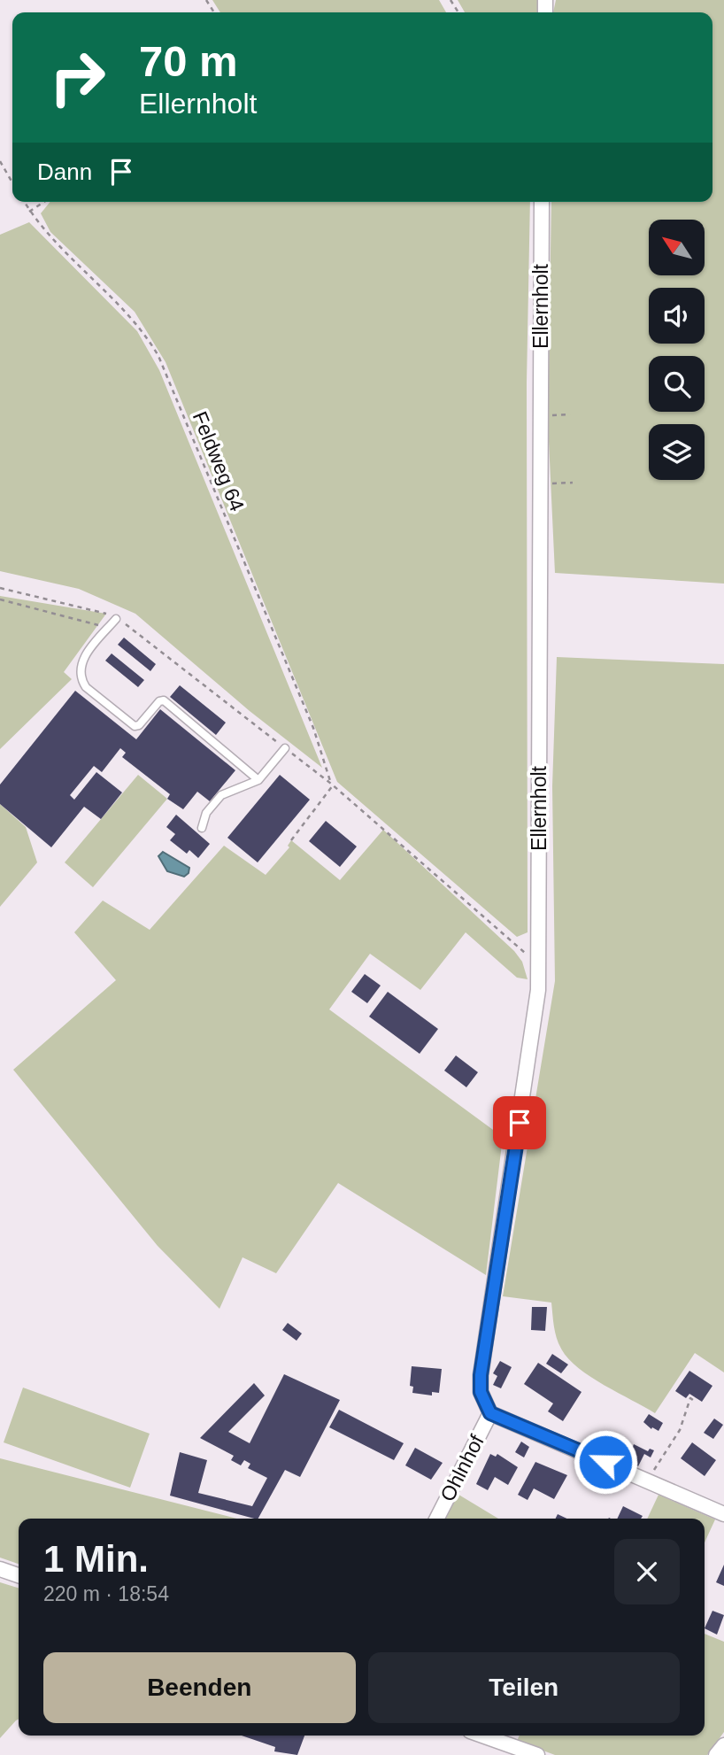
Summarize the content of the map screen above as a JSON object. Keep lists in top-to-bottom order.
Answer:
{
  "streets": {
    "street": ["Ellernholt", "Ohlnhof"],
    "path": ["Feldweg 64"]
  },
  "crossings": [
    ["Ellernholt", "Ohlnhof"]
  ],
  "north": "top left",
  "page": {
    "turn": ["70 m", "Ellernholt"],
    "then": "Dann",
    "heading": ["1 Min.", "220 m · 18:54"],
    "buttons": ["Beenden", "Teilen"]
  }
}
